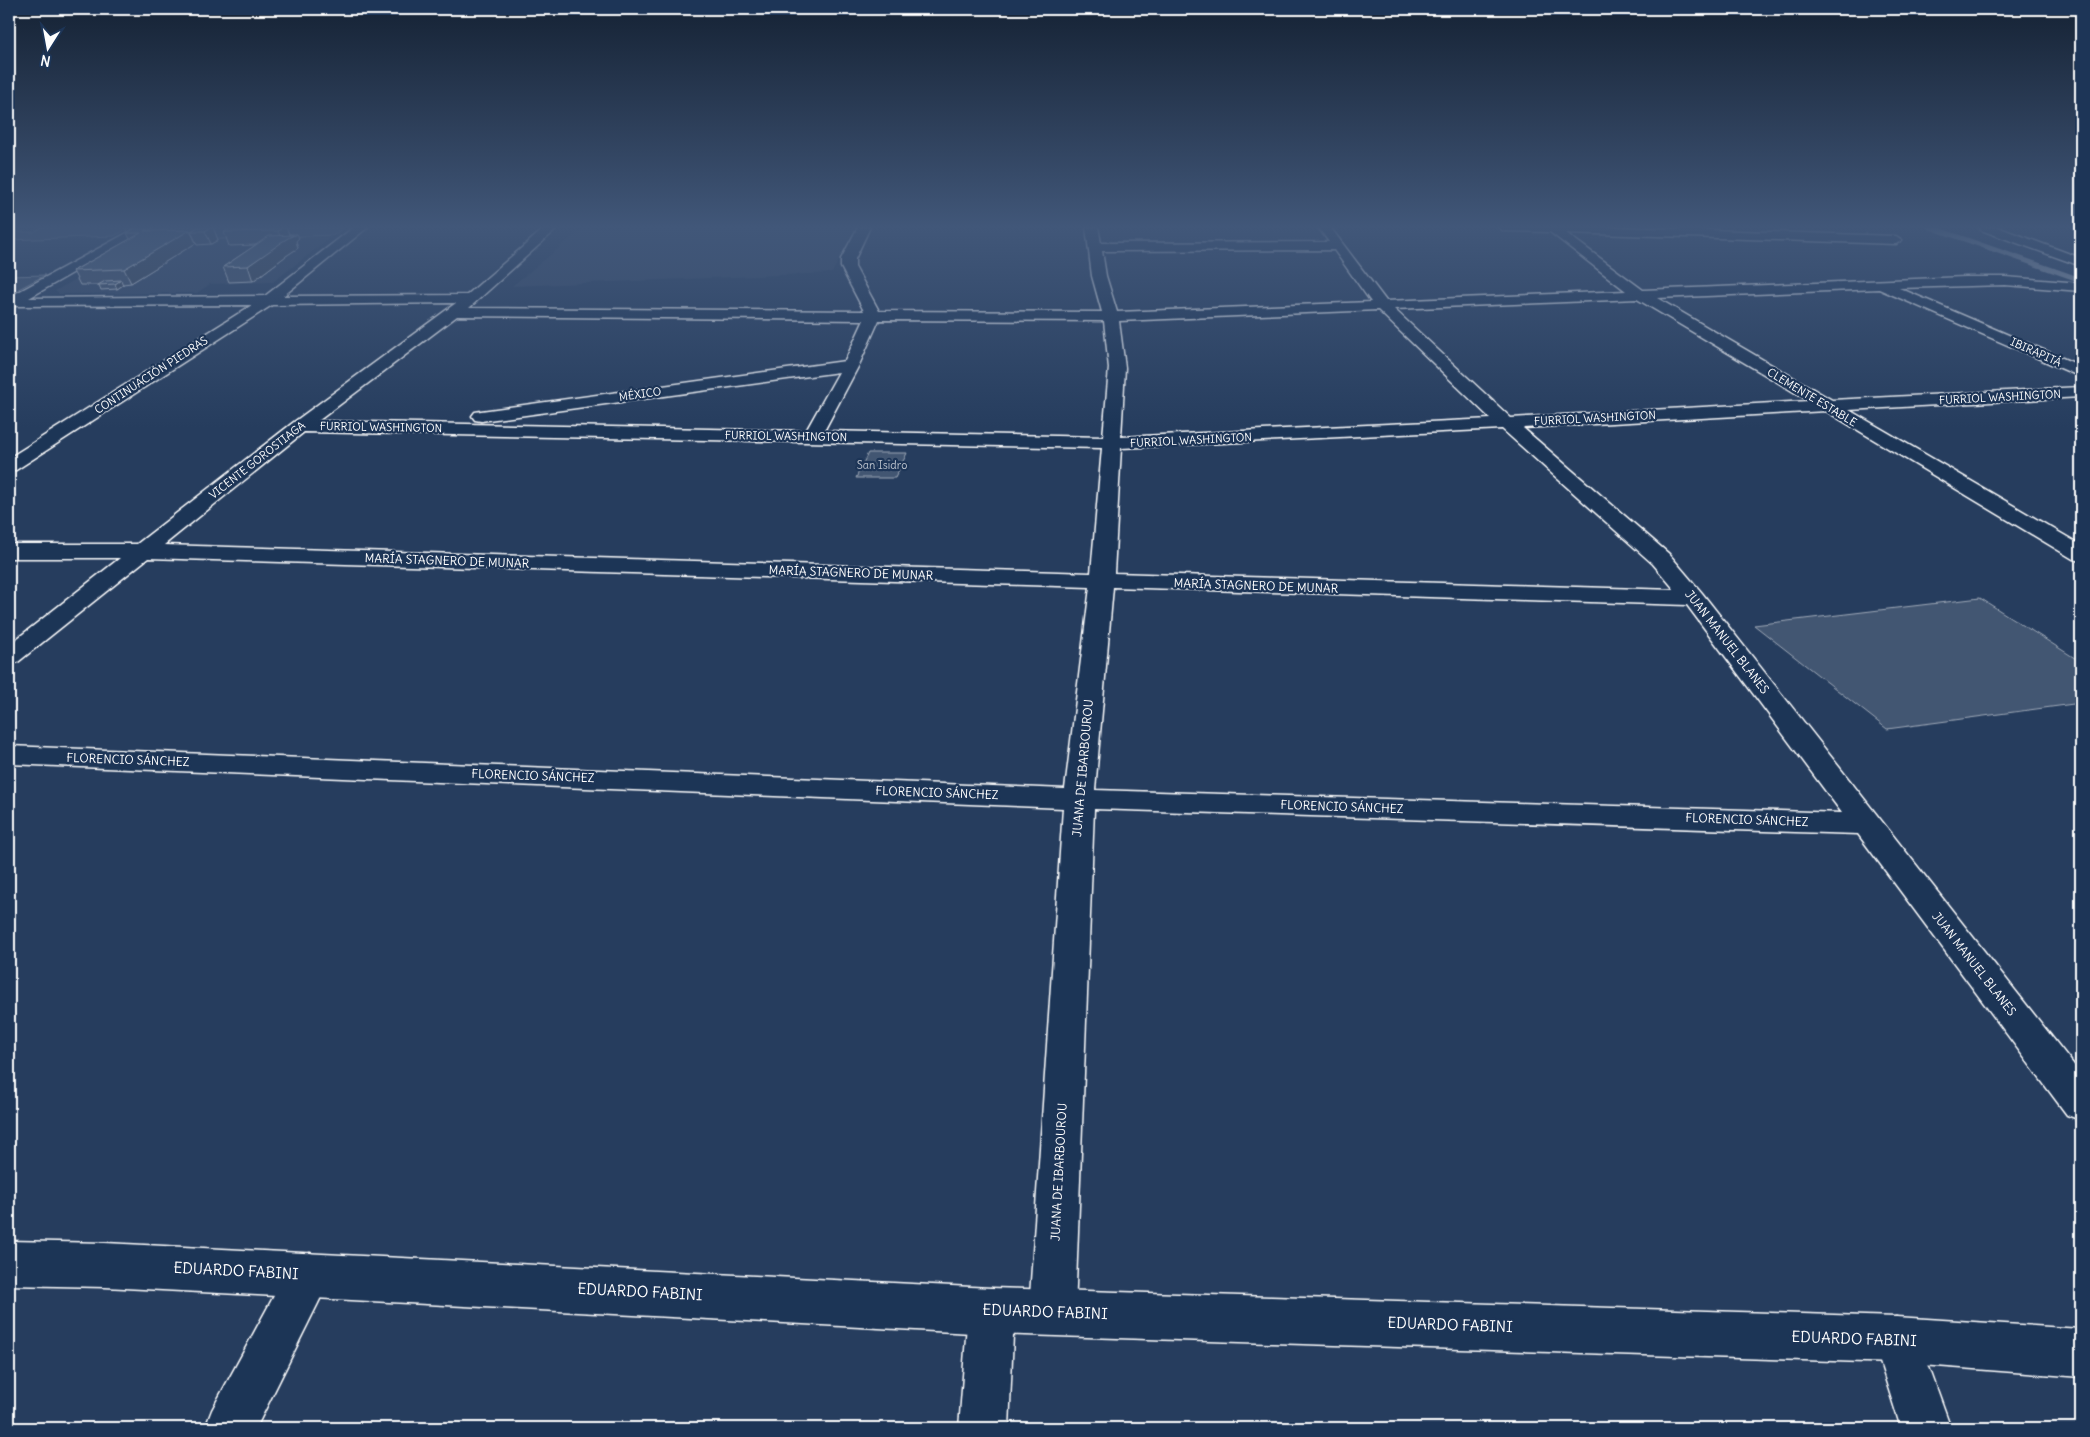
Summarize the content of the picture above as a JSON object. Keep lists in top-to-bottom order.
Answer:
{
  "streets": {
    "street": [
      "IBIRAPITÁ",
      "CONTINUACIÓN PIEDRAS",
      "MÉXICO",
      "CLEMENTE ESTABLE",
      "FURRIOL WASHINGTON",
      "VICENTE GOROSTIAGA",
      "MARÍA STAGNERO DE MUNAR",
      "JUAN MANUEL BLANES",
      "FLORENCIO SÁNCHEZ",
      "JUANA DE IBARBOUROU",
      "EDUARDO FABINI"
    ]
  },
  "crossings": [
    ["MÉXICO", "FURRIOL WASHINGTON"],
    ["CLEMENTE ESTABLE", "FURRIOL WASHINGTON"],
    ["FURRIOL WASHINGTON", "VICENTE GOROSTIAGA"],
    ["FURRIOL WASHINGTON", "JUAN MANUEL BLANES"],
    ["FURRIOL WASHINGTON", "JUANA DE IBARBOUROU"],
    ["VICENTE GOROSTIAGA", "MARÍA STAGNERO DE MUNAR"],
    ["MARÍA STAGNERO DE MUNAR", "JUAN MANUEL BLANES"],
    ["MARÍA STAGNERO DE MUNAR", "JUANA DE IBARBOUROU"],
    ["JUAN MANUEL BLANES", "FLORENCIO SÁNCHEZ"],
    ["FLORENCIO SÁNCHEZ", "JUANA DE IBARBOUROU"],
    ["JUANA DE IBARBOUROU", "EDUARDO FABINI"]
  ],
  "parks": ["San Isidro"],
  "north": "bottom"
}
